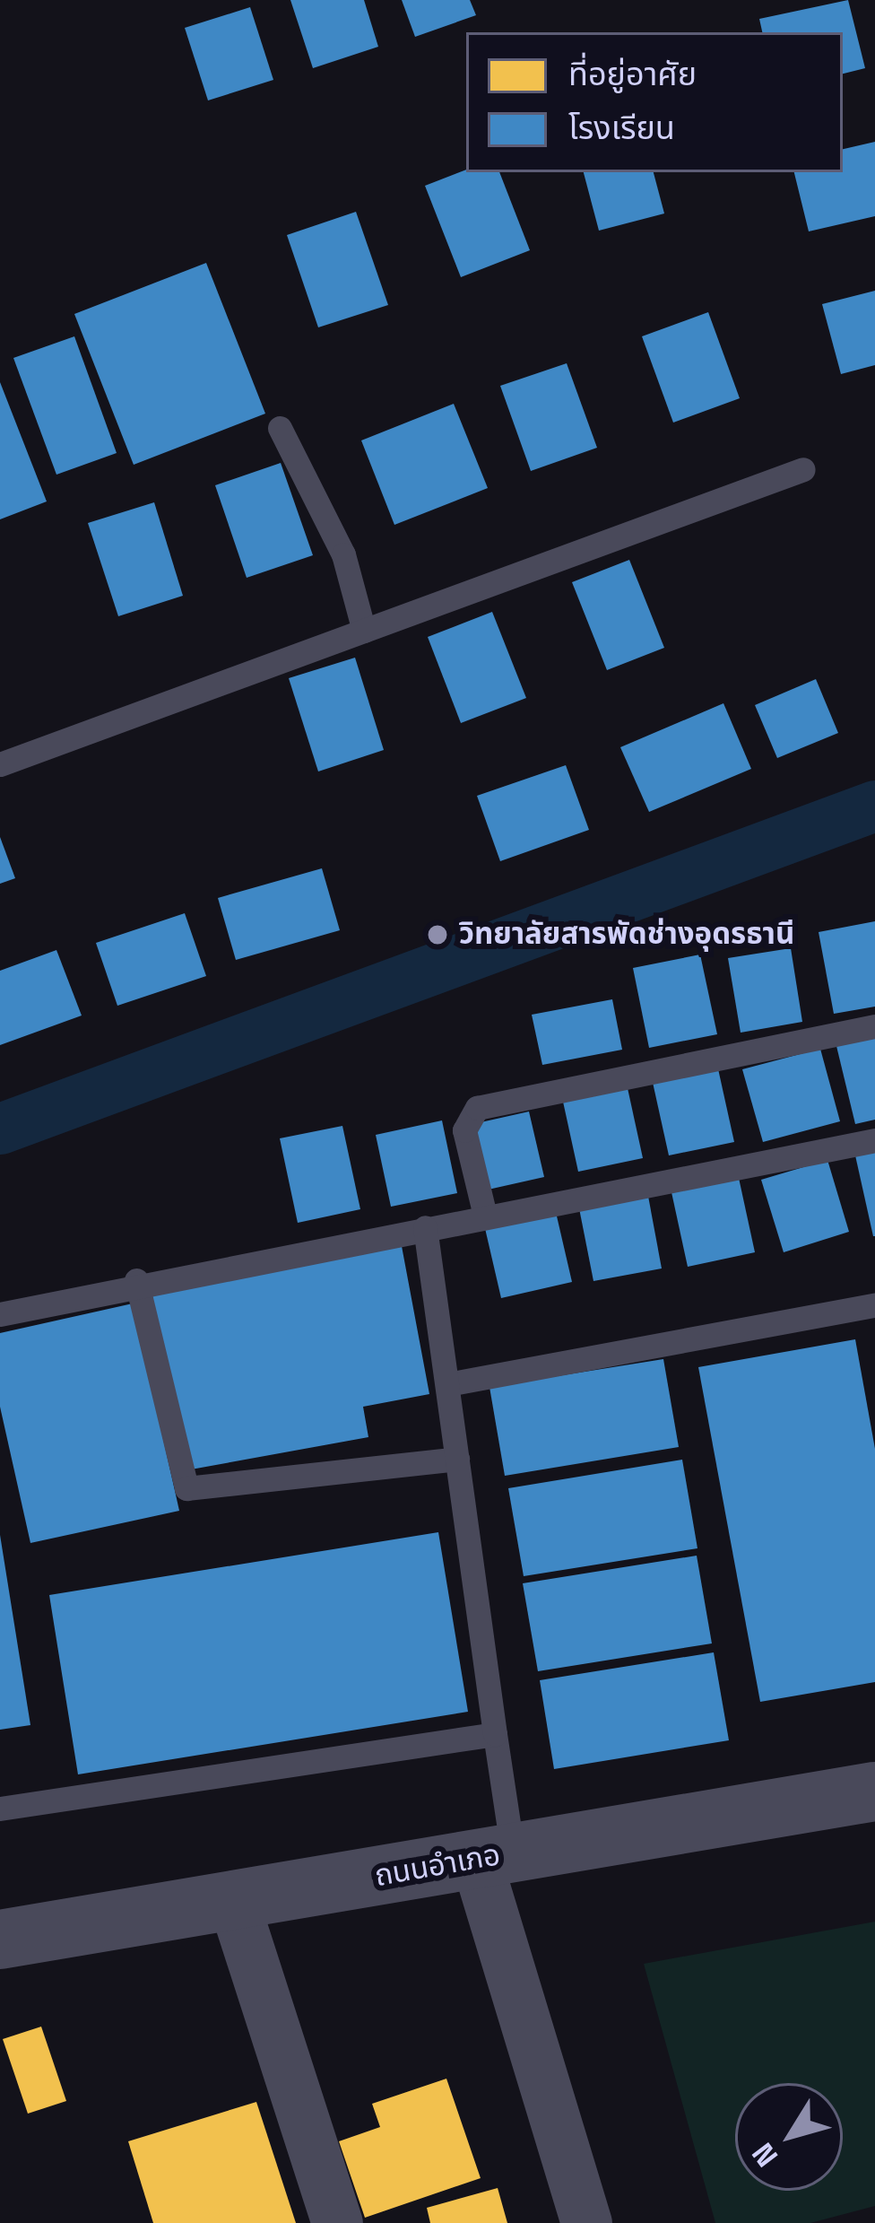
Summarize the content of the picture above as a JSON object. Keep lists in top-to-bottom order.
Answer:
{
  "streets": {
    "street": ["ถนนอำเภอ"]
  },
  "places": ["วิทยาลัยสารพัดช่างอุดรธานี"],
  "legend": ["ที่อยู่อาศัย", "โรงเรียน"],
  "north": "bottom left"
}
